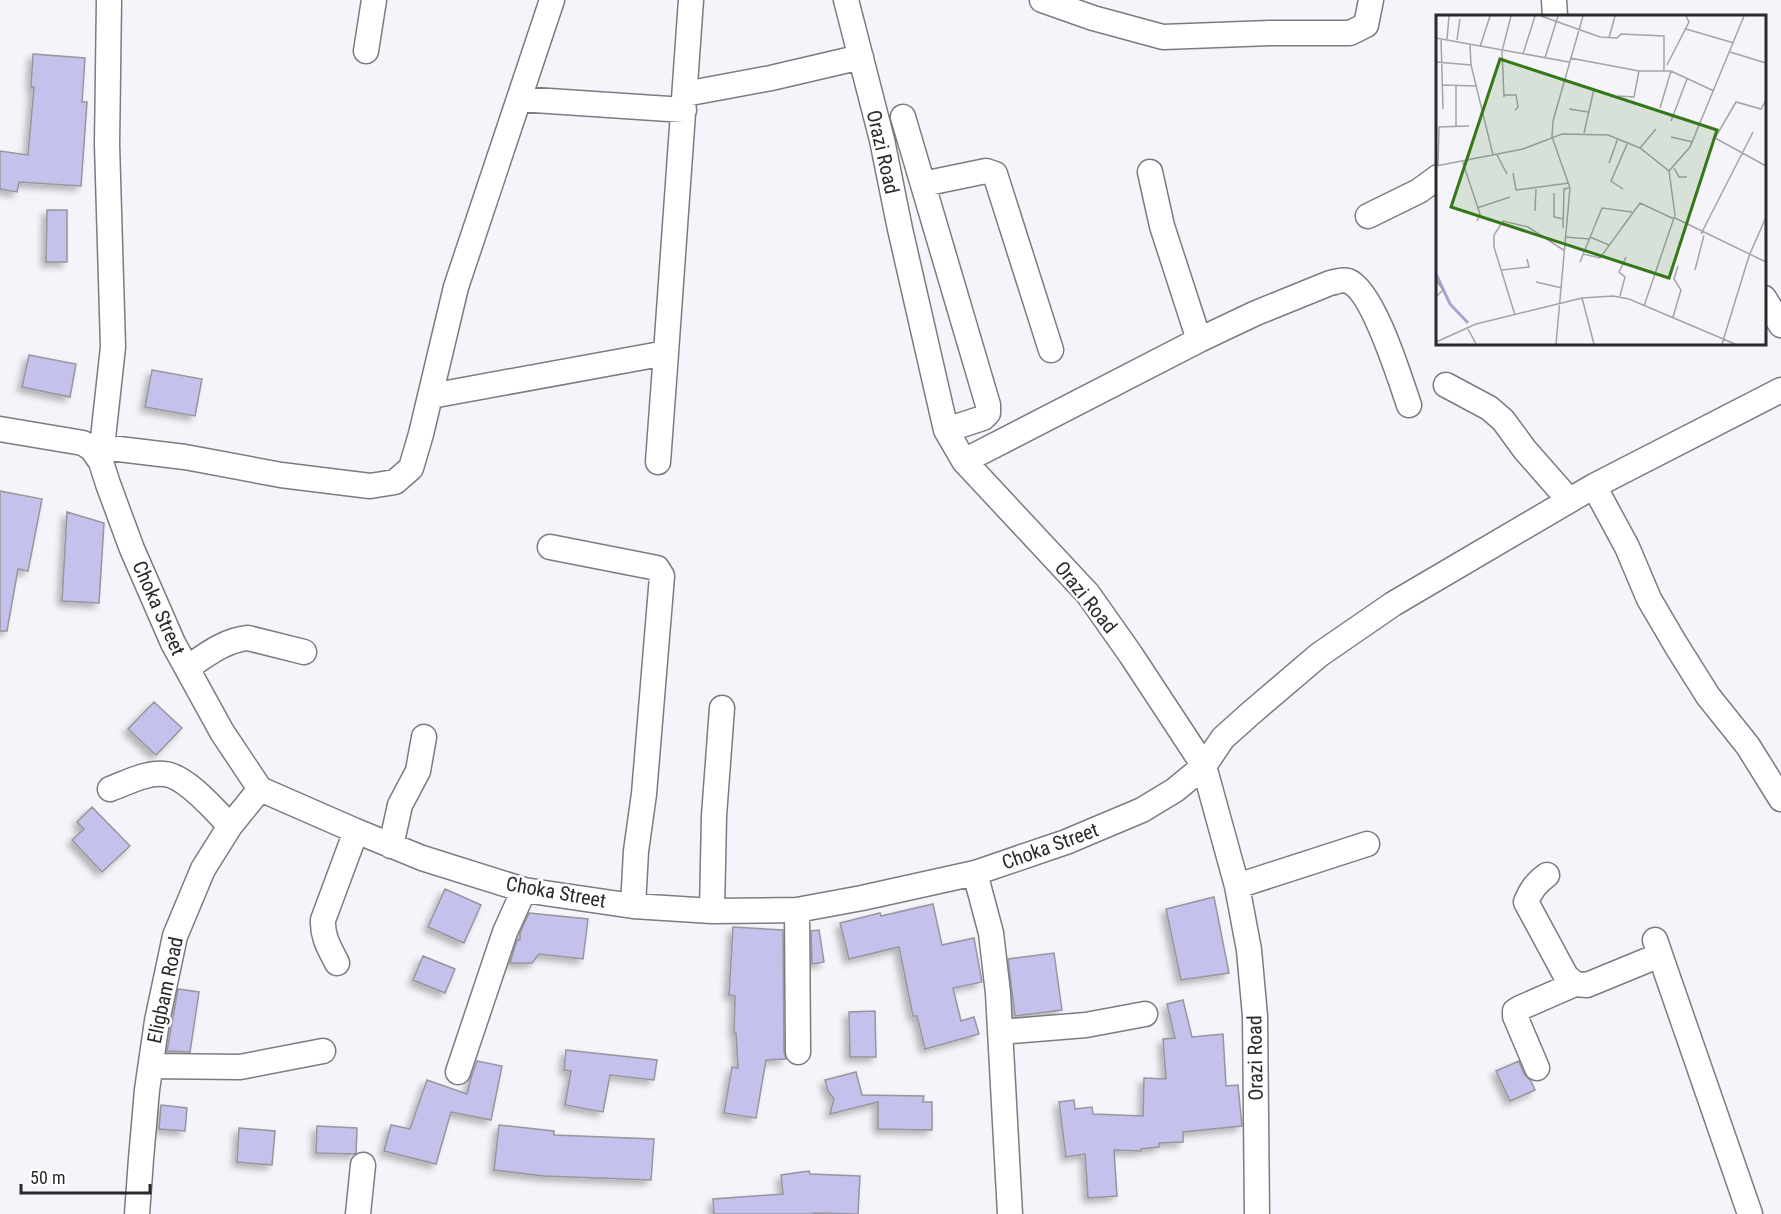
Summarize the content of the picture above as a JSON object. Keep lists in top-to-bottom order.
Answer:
{
  "streets": {
    "street": ["Orazi Road", "Choka Street", "Eligbam Road"]
  },
  "crossings": [
    ["Orazi Road", "Choka Street"],
    ["Choka Street", "Eligbam Road"]
  ],
  "scale_bar": "50 m"
}
